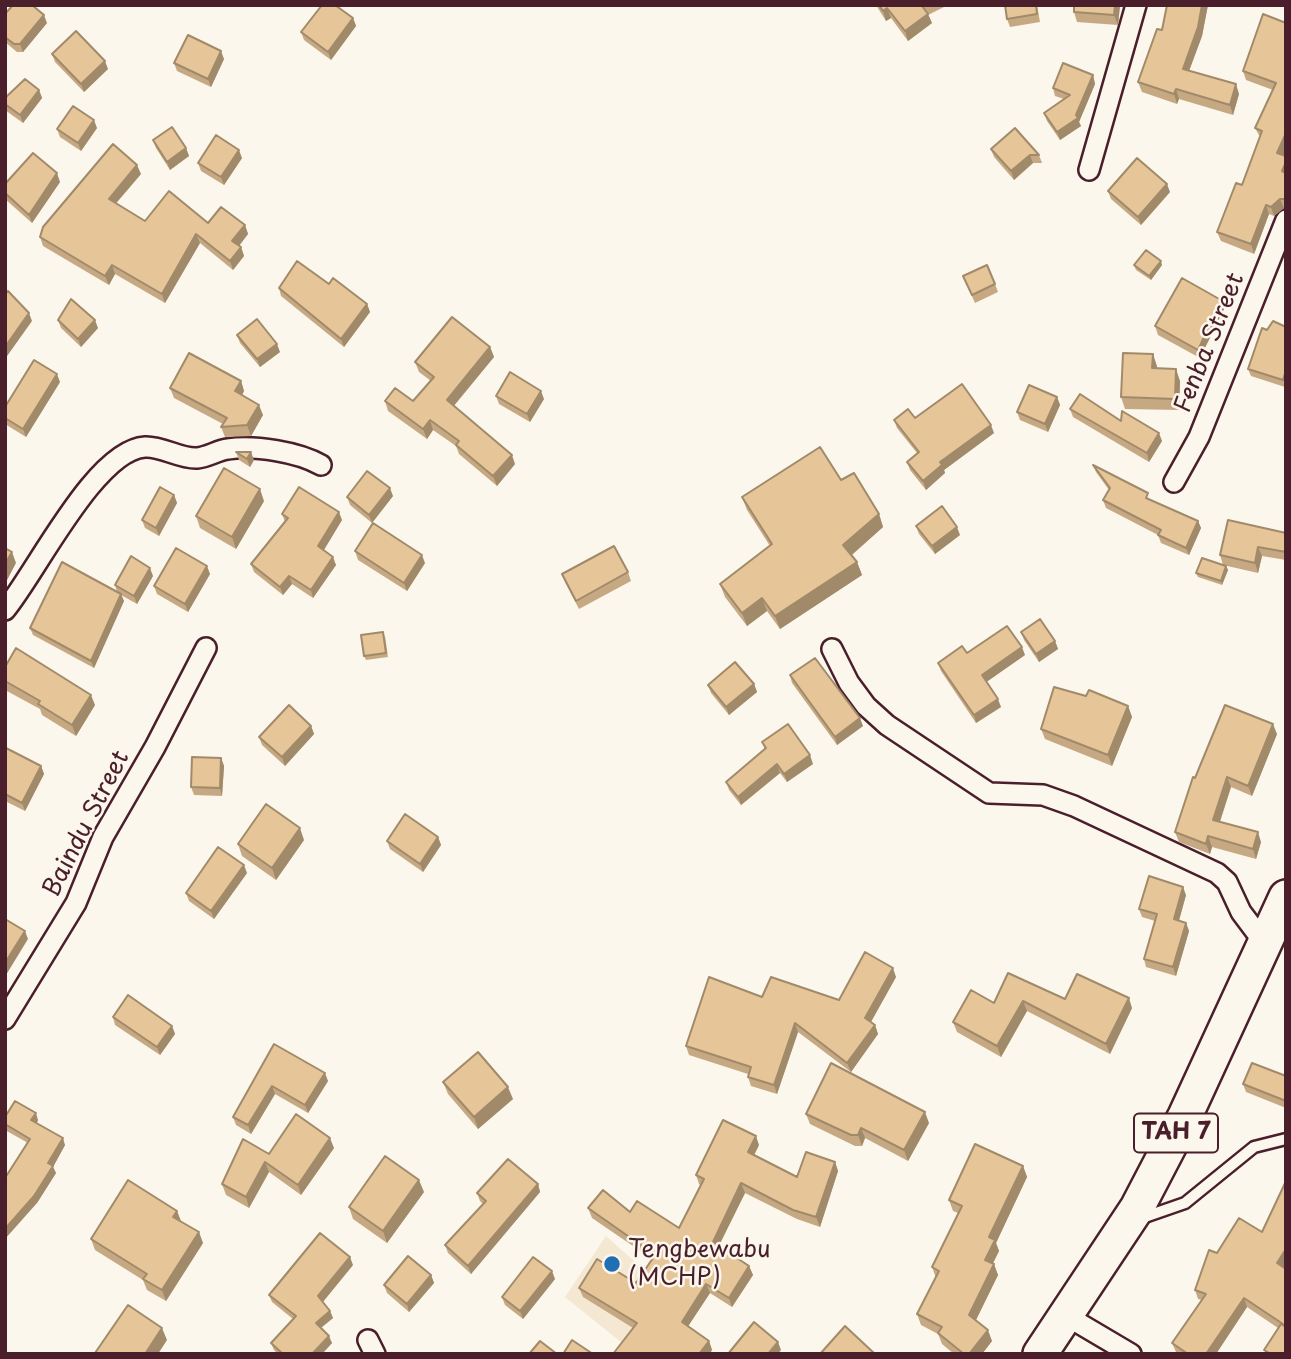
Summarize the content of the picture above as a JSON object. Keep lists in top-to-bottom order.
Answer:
{
  "streets": {
    "highway": ["TAH 7"],
    "street": ["Fenba Street", "Baindu Street"]
  },
  "places": ["Tengbewabu (MCHP)"]
}
